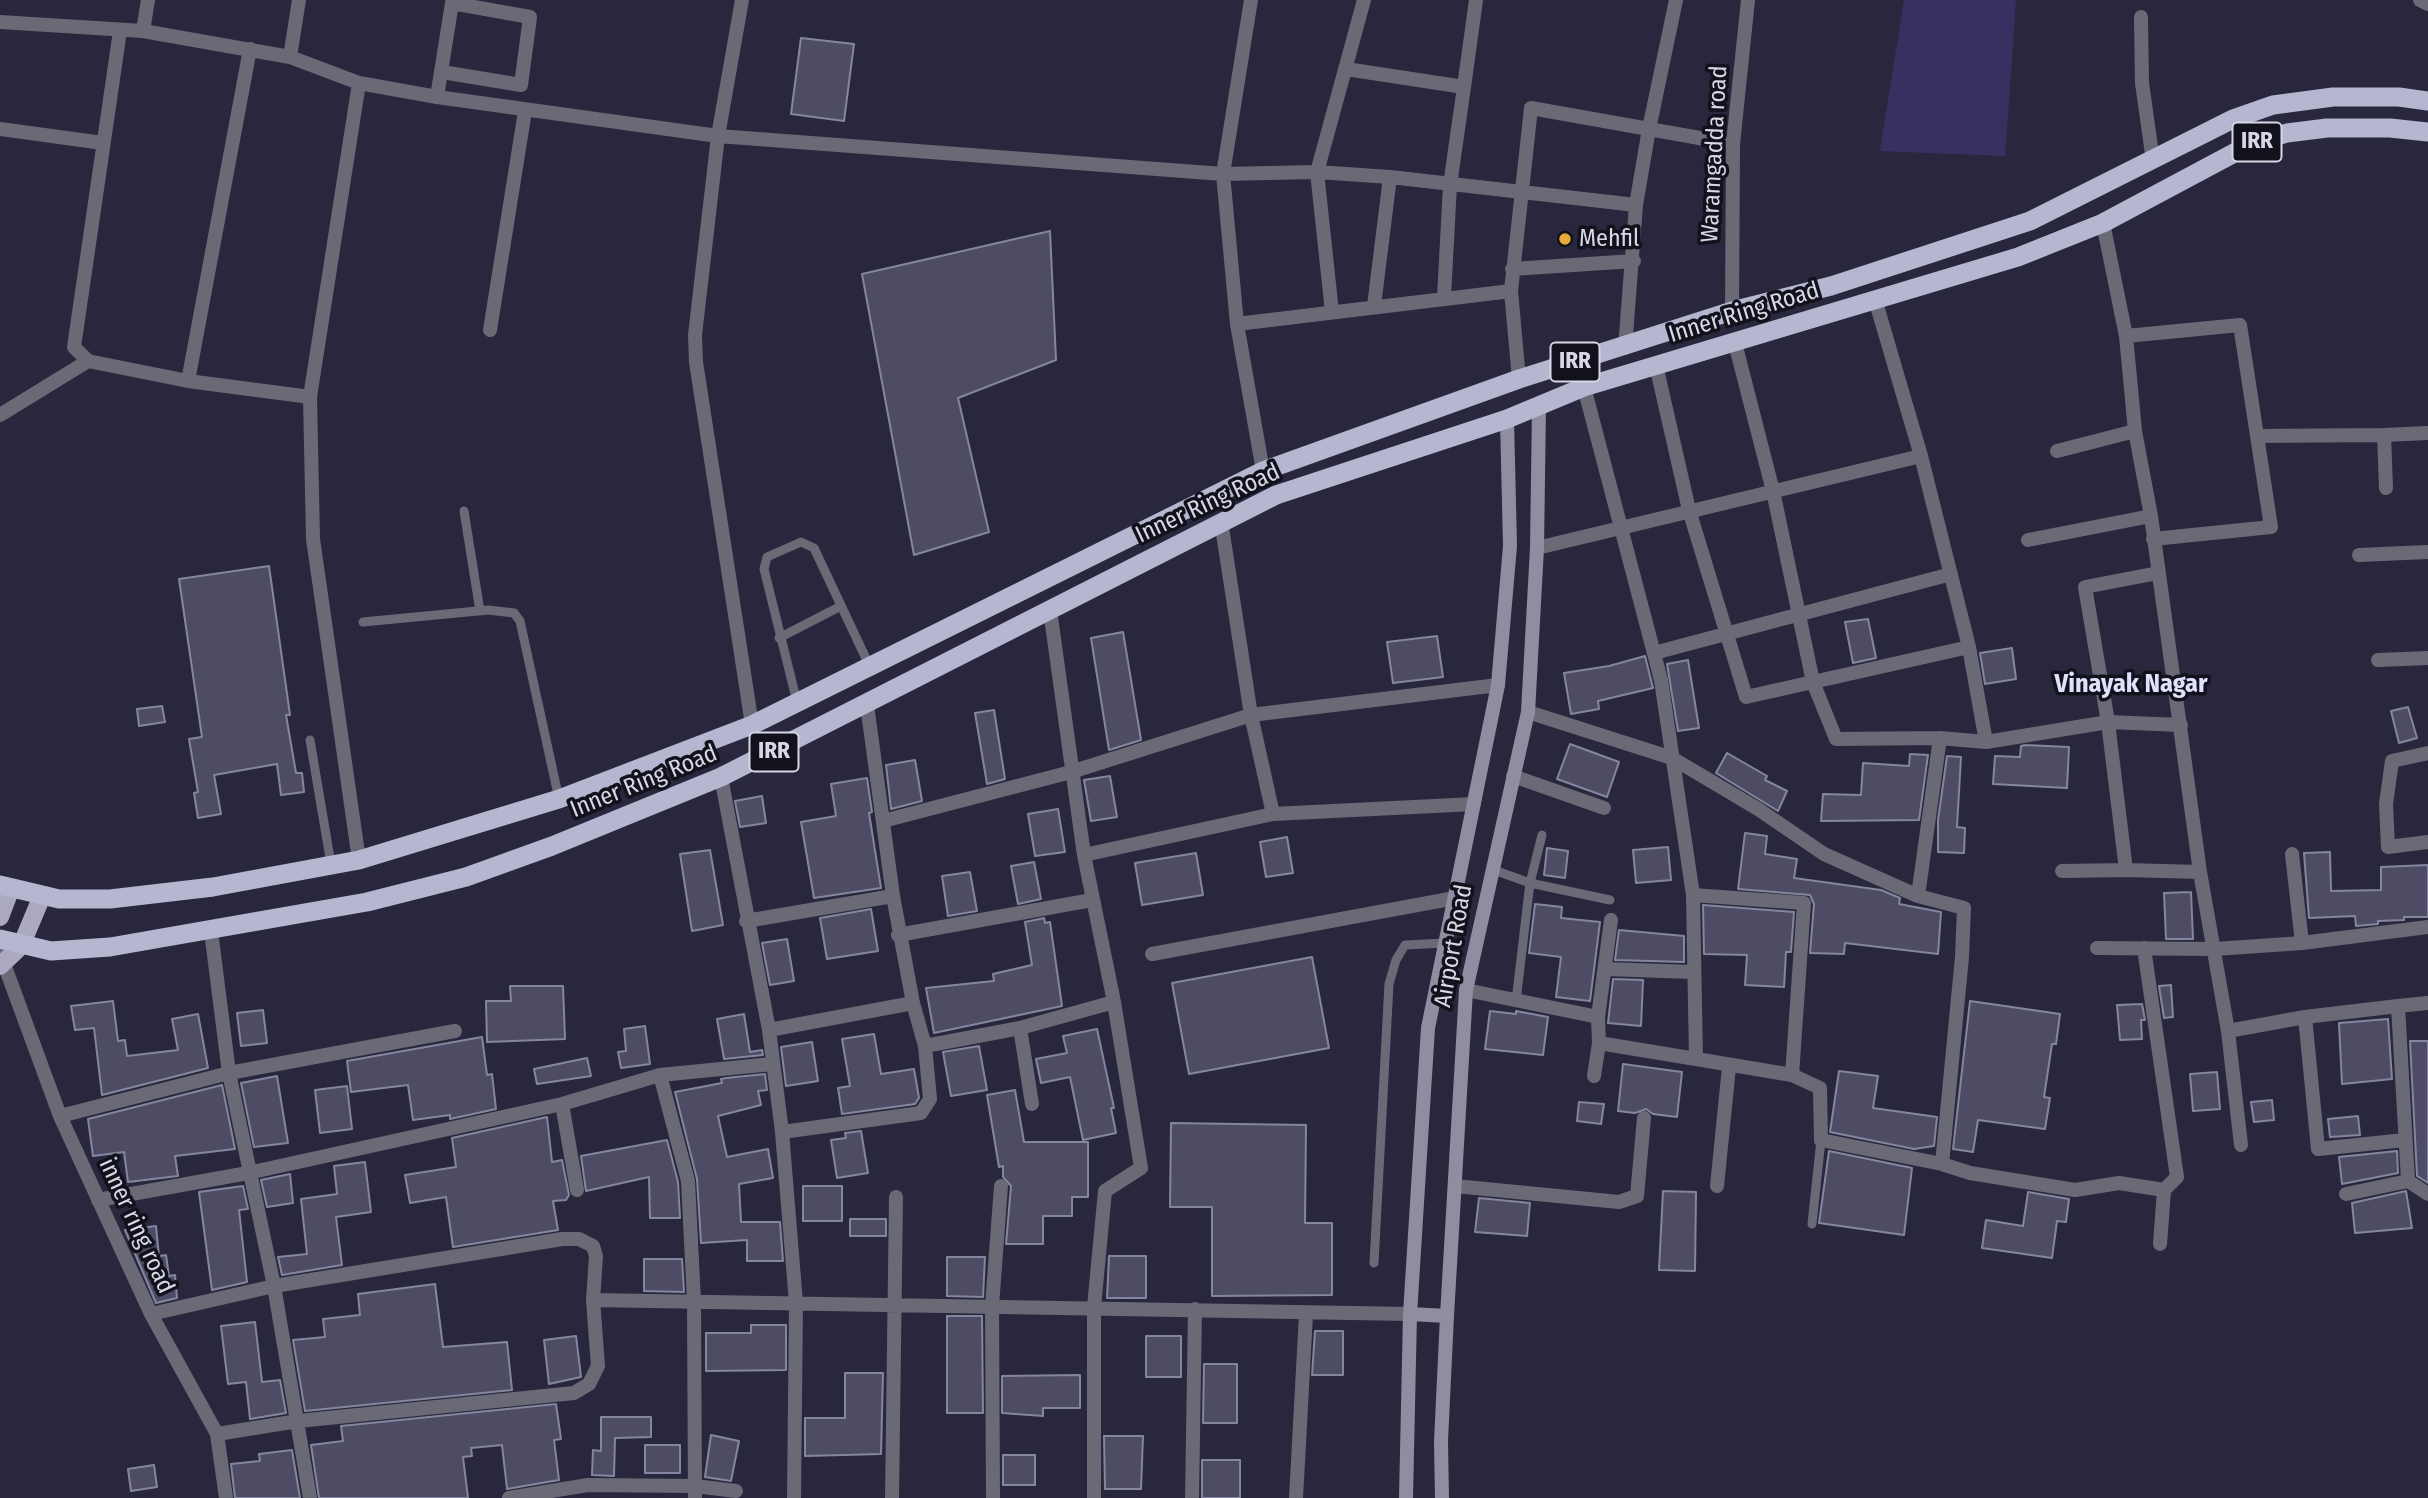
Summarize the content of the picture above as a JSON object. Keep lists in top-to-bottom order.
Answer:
{
  "streets": {
    "highway": ["IRR", "Inner Ring Road"],
    "main road": ["Airport Road"],
    "street": ["Waramgadda road", "inner ring road"]
  },
  "crossings": [
    ["Waramgadda road", "Inner Ring Road"],
    ["Inner Ring Road", "Airport Road"]
  ],
  "districts": ["Vinayak Nagar"],
  "places": ["Mehfil"]
}
